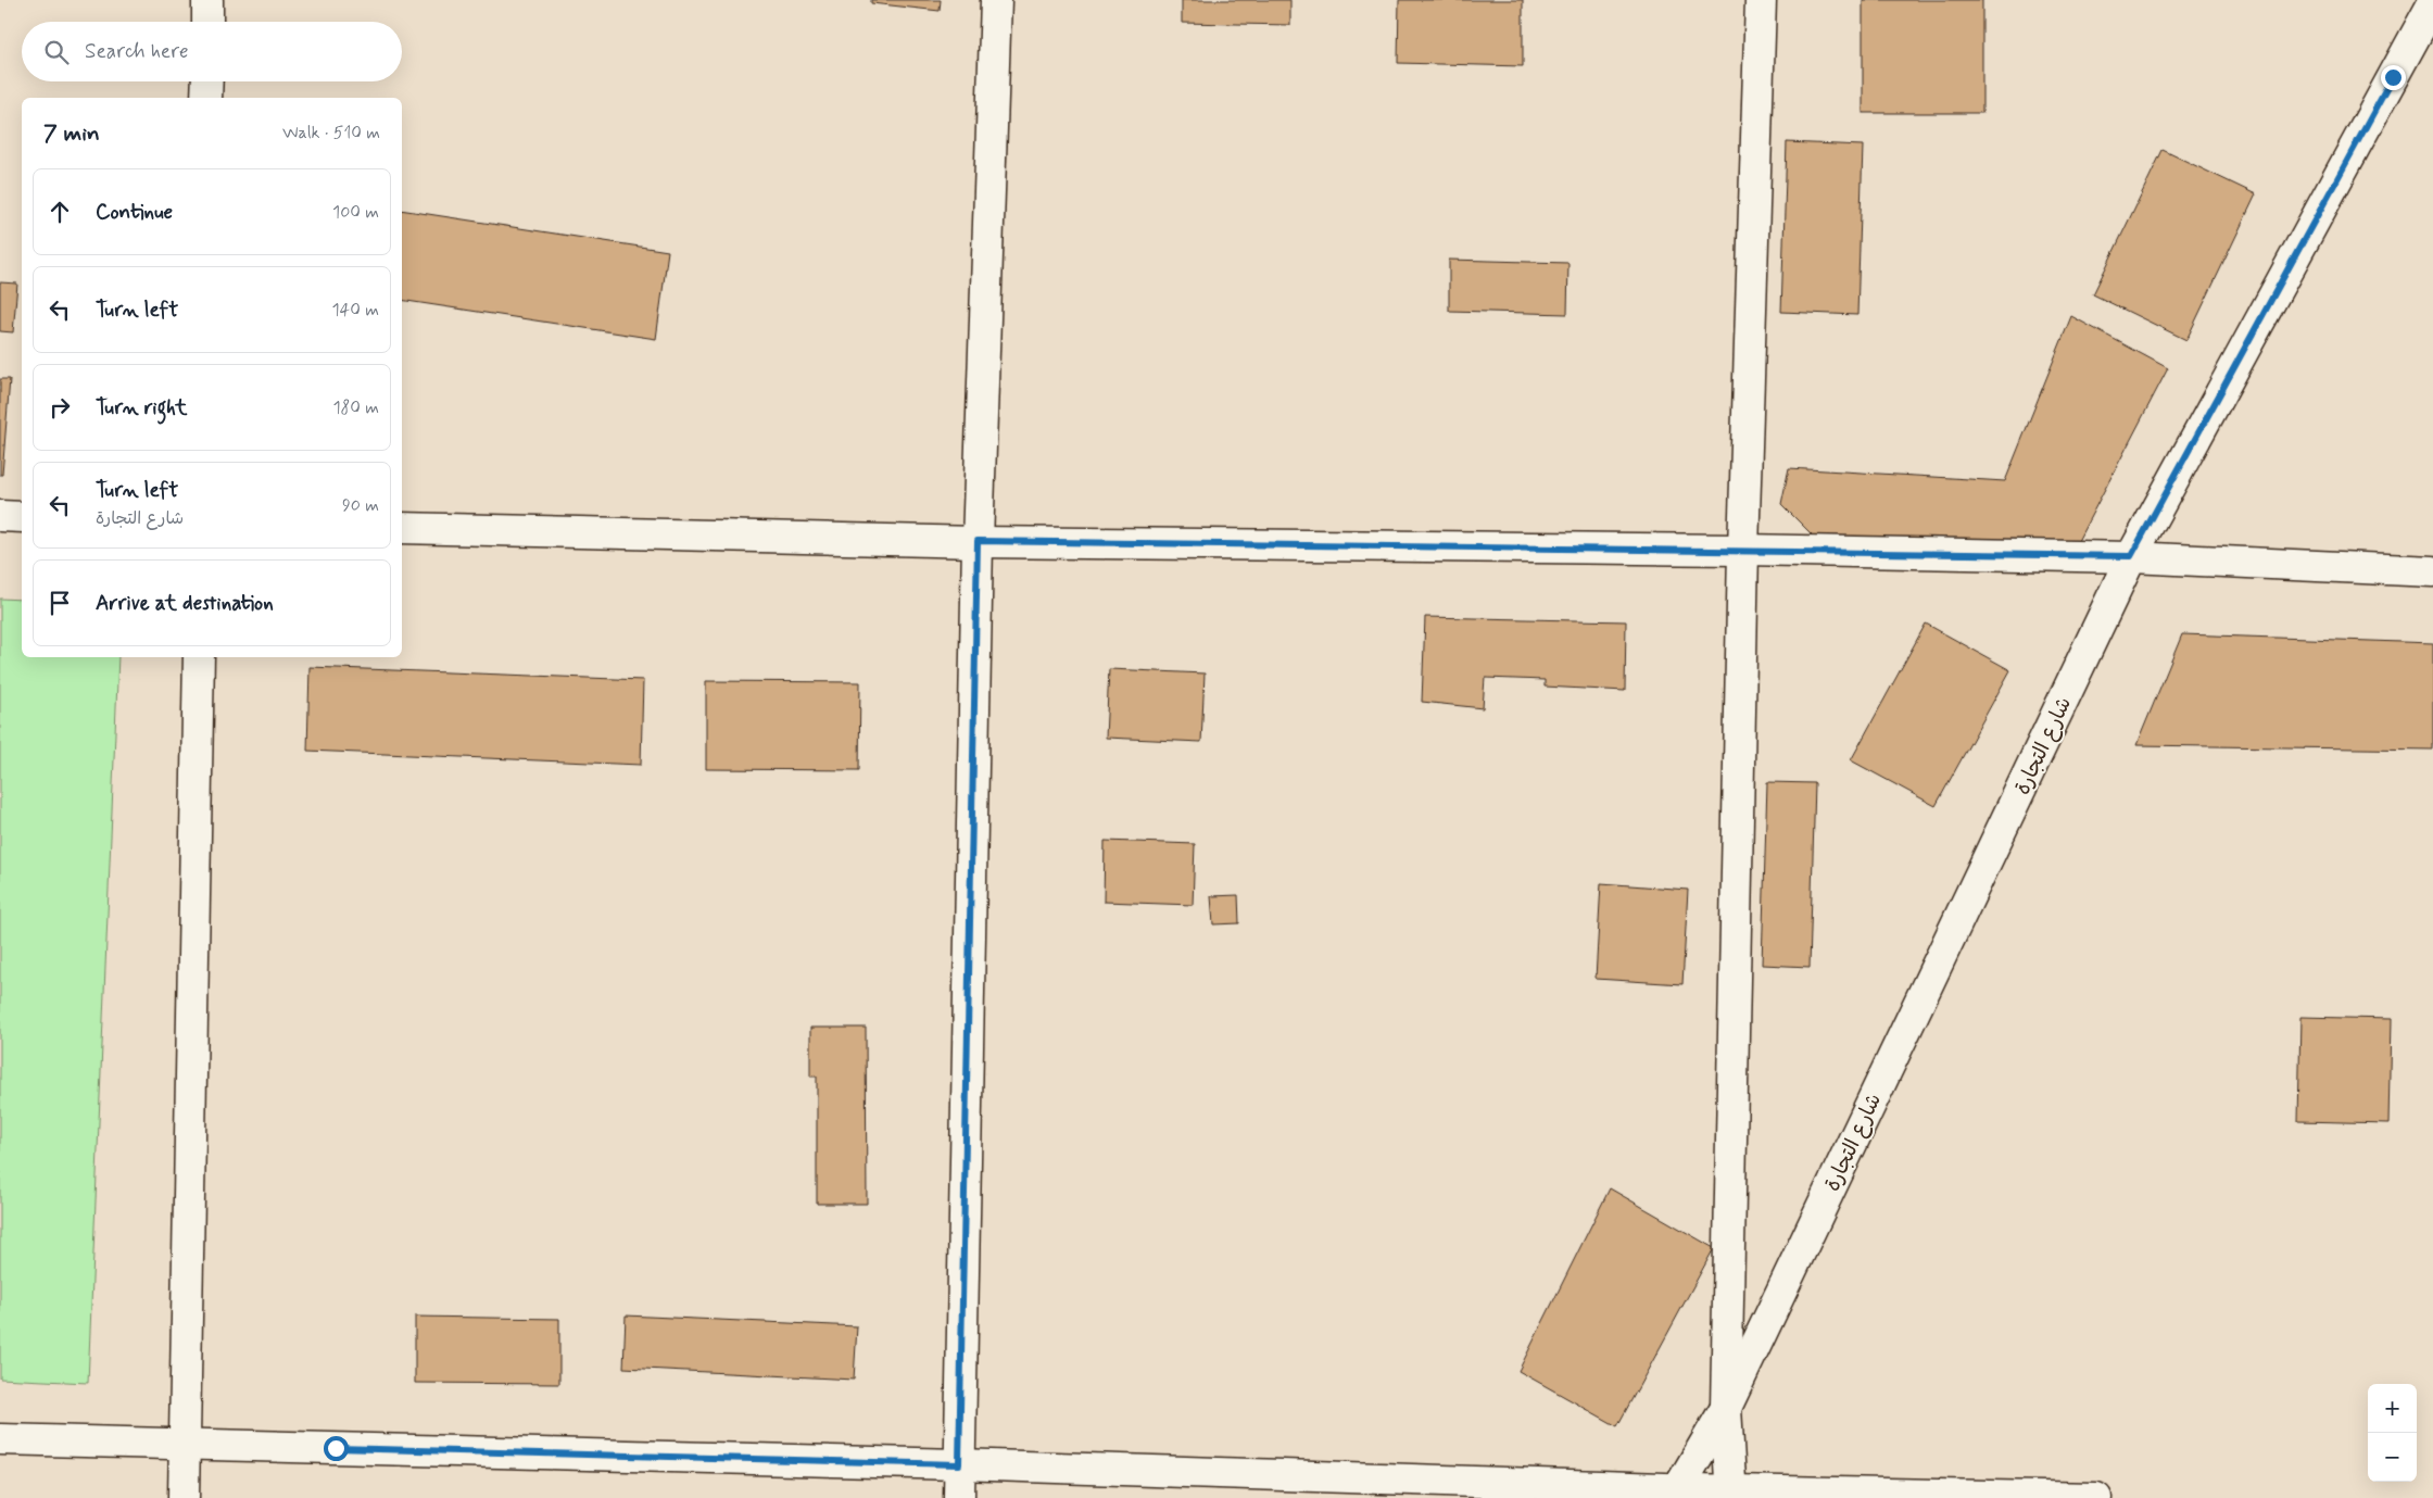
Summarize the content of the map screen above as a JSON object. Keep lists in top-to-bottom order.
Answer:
{
  "streets": {
    "street": ["شارع التجارة"]
  },
  "page": {
    "search": "Search here",
    "heading": ["7 min", "Walk · 510 m"],
    "list": [
      ["Continue", "100 m"],
      ["Turn left", "140 m"],
      ["Turn right", "180 m"],
      ["Turn left", "شارع التجارة", "90 m"],
      "Arrive at destination"
    ],
    "map_buttons": ["+", "−"]
  }
}
